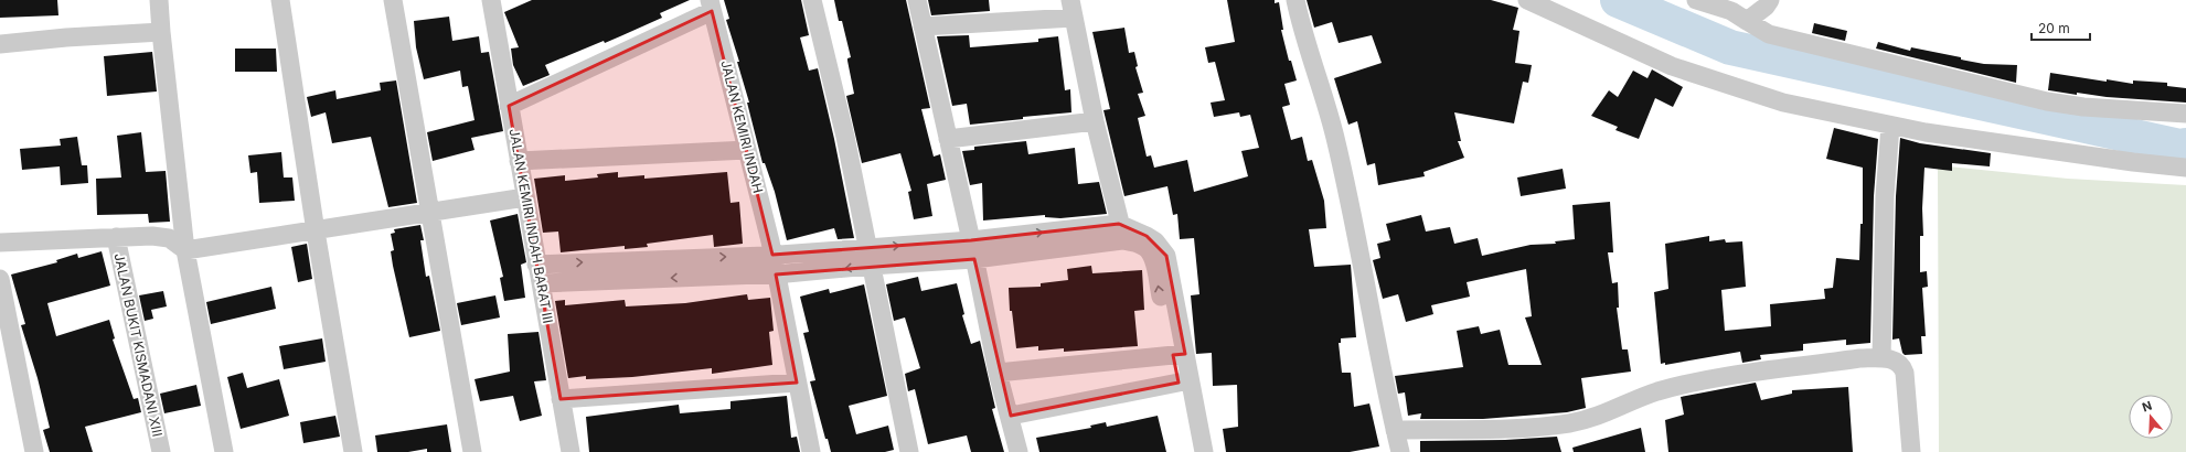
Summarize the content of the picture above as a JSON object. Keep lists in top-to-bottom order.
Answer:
{
  "streets": {
    "street": ["JALAN KEMIRI INDAH", "JALAN KEMIRI INDAH BARAT III", "JALAN BUKIT KISMADANI XIII"]
  },
  "scale_bar": "20 m",
  "north": "top"
}
